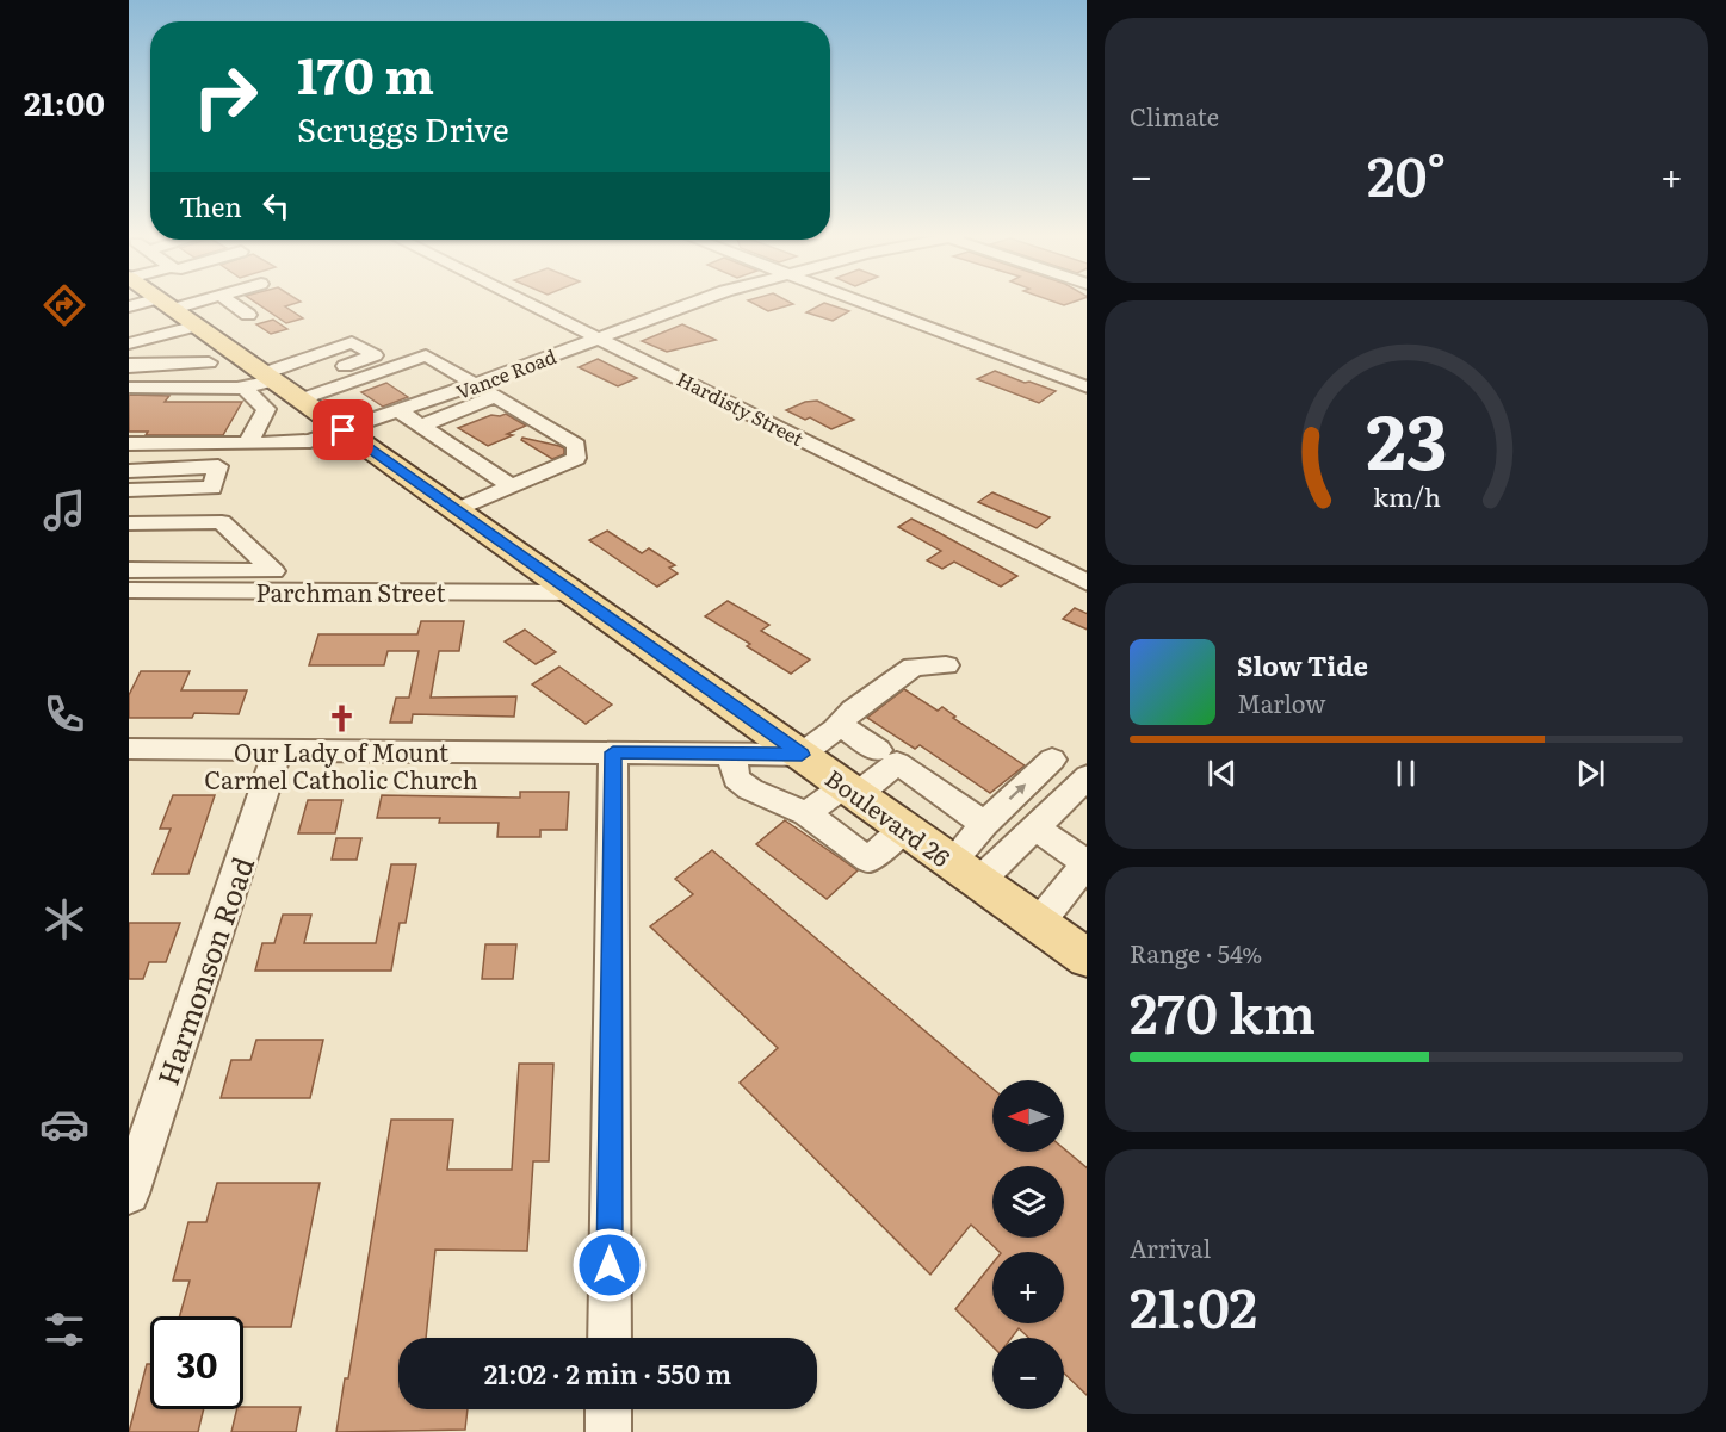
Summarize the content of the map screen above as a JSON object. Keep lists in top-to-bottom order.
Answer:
{
  "streets": {
    "main road": ["Boulevard 26"],
    "street": [
      "Vance Road",
      "Hardisty Street",
      "Parchman Street",
      "Harmonson Road"
    ]
  },
  "crossings": [
    ["Vance Road", "Hardisty Street"],
    ["Vance Road", "Boulevard 26"],
    ["Parchman Street", "Boulevard 26"]
  ],
  "places": {
    "church": ["Our Lady of Mount Carmel Catholic Church"]
  },
  "north": "left",
  "page": {
    "tabs": "21:00",
    "tile": [
      "Climate",
      ["Range · 54%", "270 km"],
      ["Arrival", "21:02"]
    ],
    "turn": ["170 m", "Scruggs Drive"],
    "heat": ["−", "20°", "+"],
    "then": "Then",
    "song": ["Slow Tide", "Marlow"],
    "map_buttons": ["+", "−"],
    "limit": "30",
    "trip": "21:02 · 2 min · 550 m",
    "gauge": ["23", "km/h"]
  }
}
